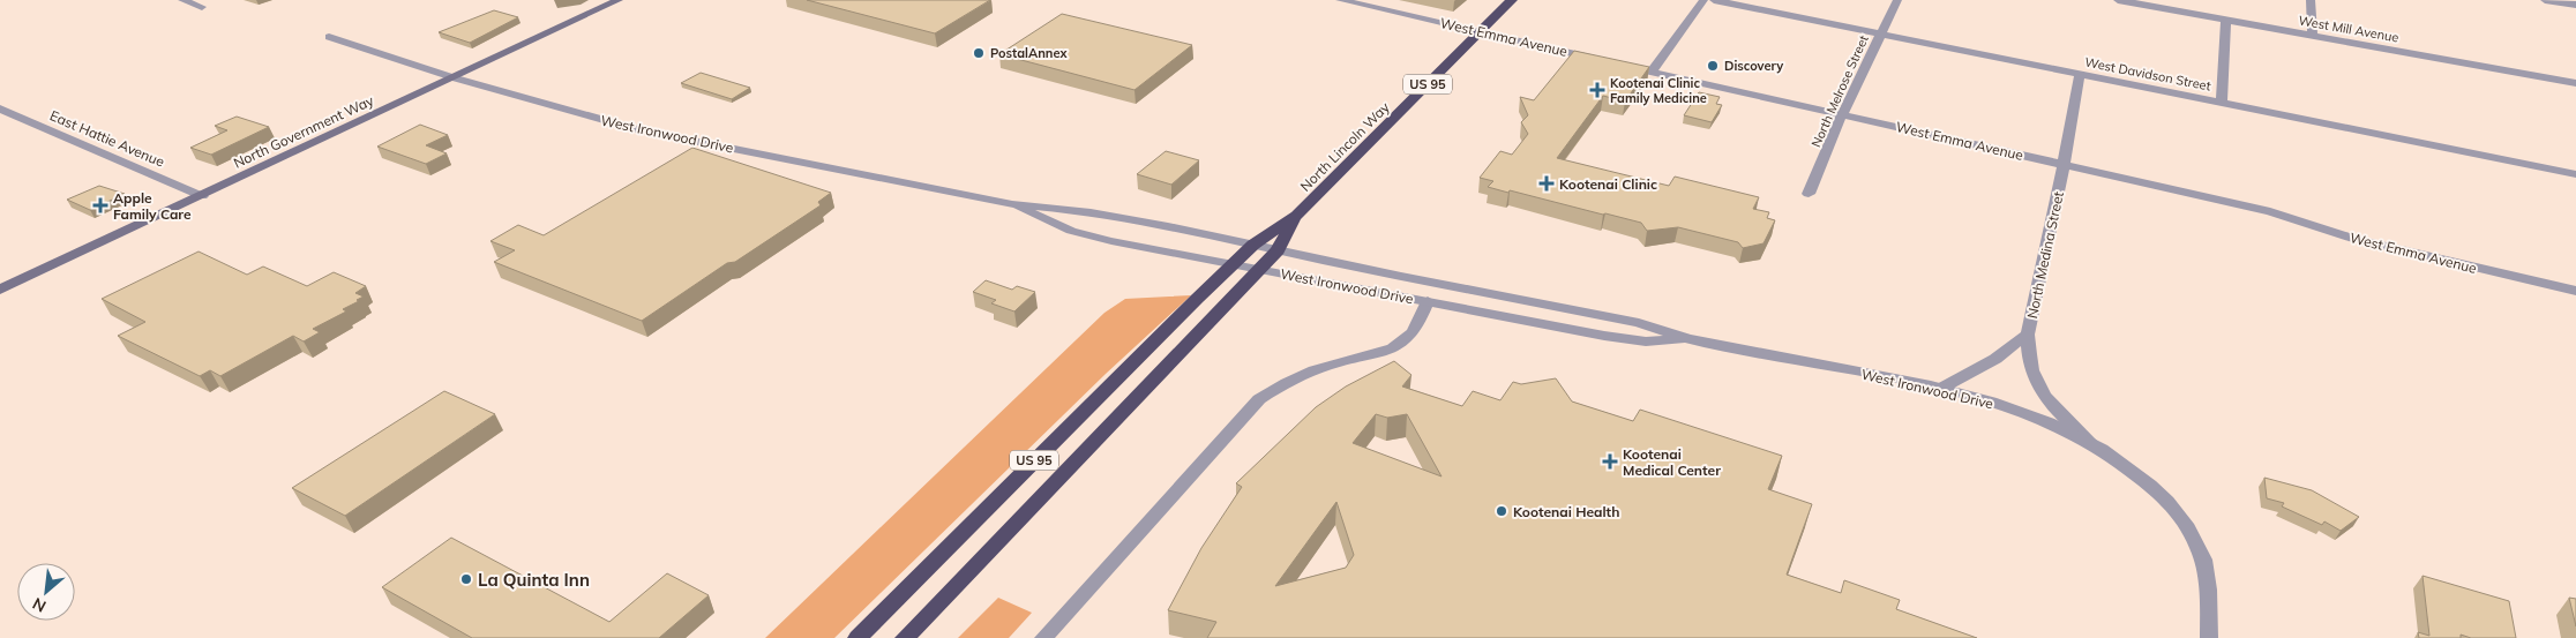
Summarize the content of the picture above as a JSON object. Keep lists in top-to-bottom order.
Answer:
{
  "streets": {
    "highway": ["US 95", "North Lincoln Way"],
    "main road": ["North Government Way"],
    "street": [
      "West Mill Avenue",
      "West Emma Avenue",
      "West Davidson Street",
      "North Melrose Street",
      "West Ironwood Drive",
      "East Hattie Avenue",
      "North Medina Street"
    ]
  },
  "crossings": [
    ["West Emma Avenue", "North Melrose Street"],
    ["West Emma Avenue", "North Lincoln Way"],
    ["West Emma Avenue", "North Medina Street"],
    ["West Davidson Street", "North Melrose Street"],
    ["West Davidson Street", "North Medina Street"],
    ["US 95", "West Ironwood Drive"],
    ["US 95", "North Lincoln Way"],
    ["North Government Way", "West Ironwood Drive"],
    ["North Government Way", "East Hattie Avenue"],
    ["West Ironwood Drive", "North Lincoln Way"],
    ["West Ironwood Drive", "North Medina Street"]
  ],
  "places": {
    "other": [
      "PostalAnnex",
      "Discovery",
      "Kootenai Health",
      "La Quinta Inn"
    ],
    "health": [
      "Kootenai Clinic Family Medicine",
      "Kootenai Clinic",
      "Apple Family Care",
      "Kootenai Medical Center"
    ]
  },
  "north": "bottom left"
}
